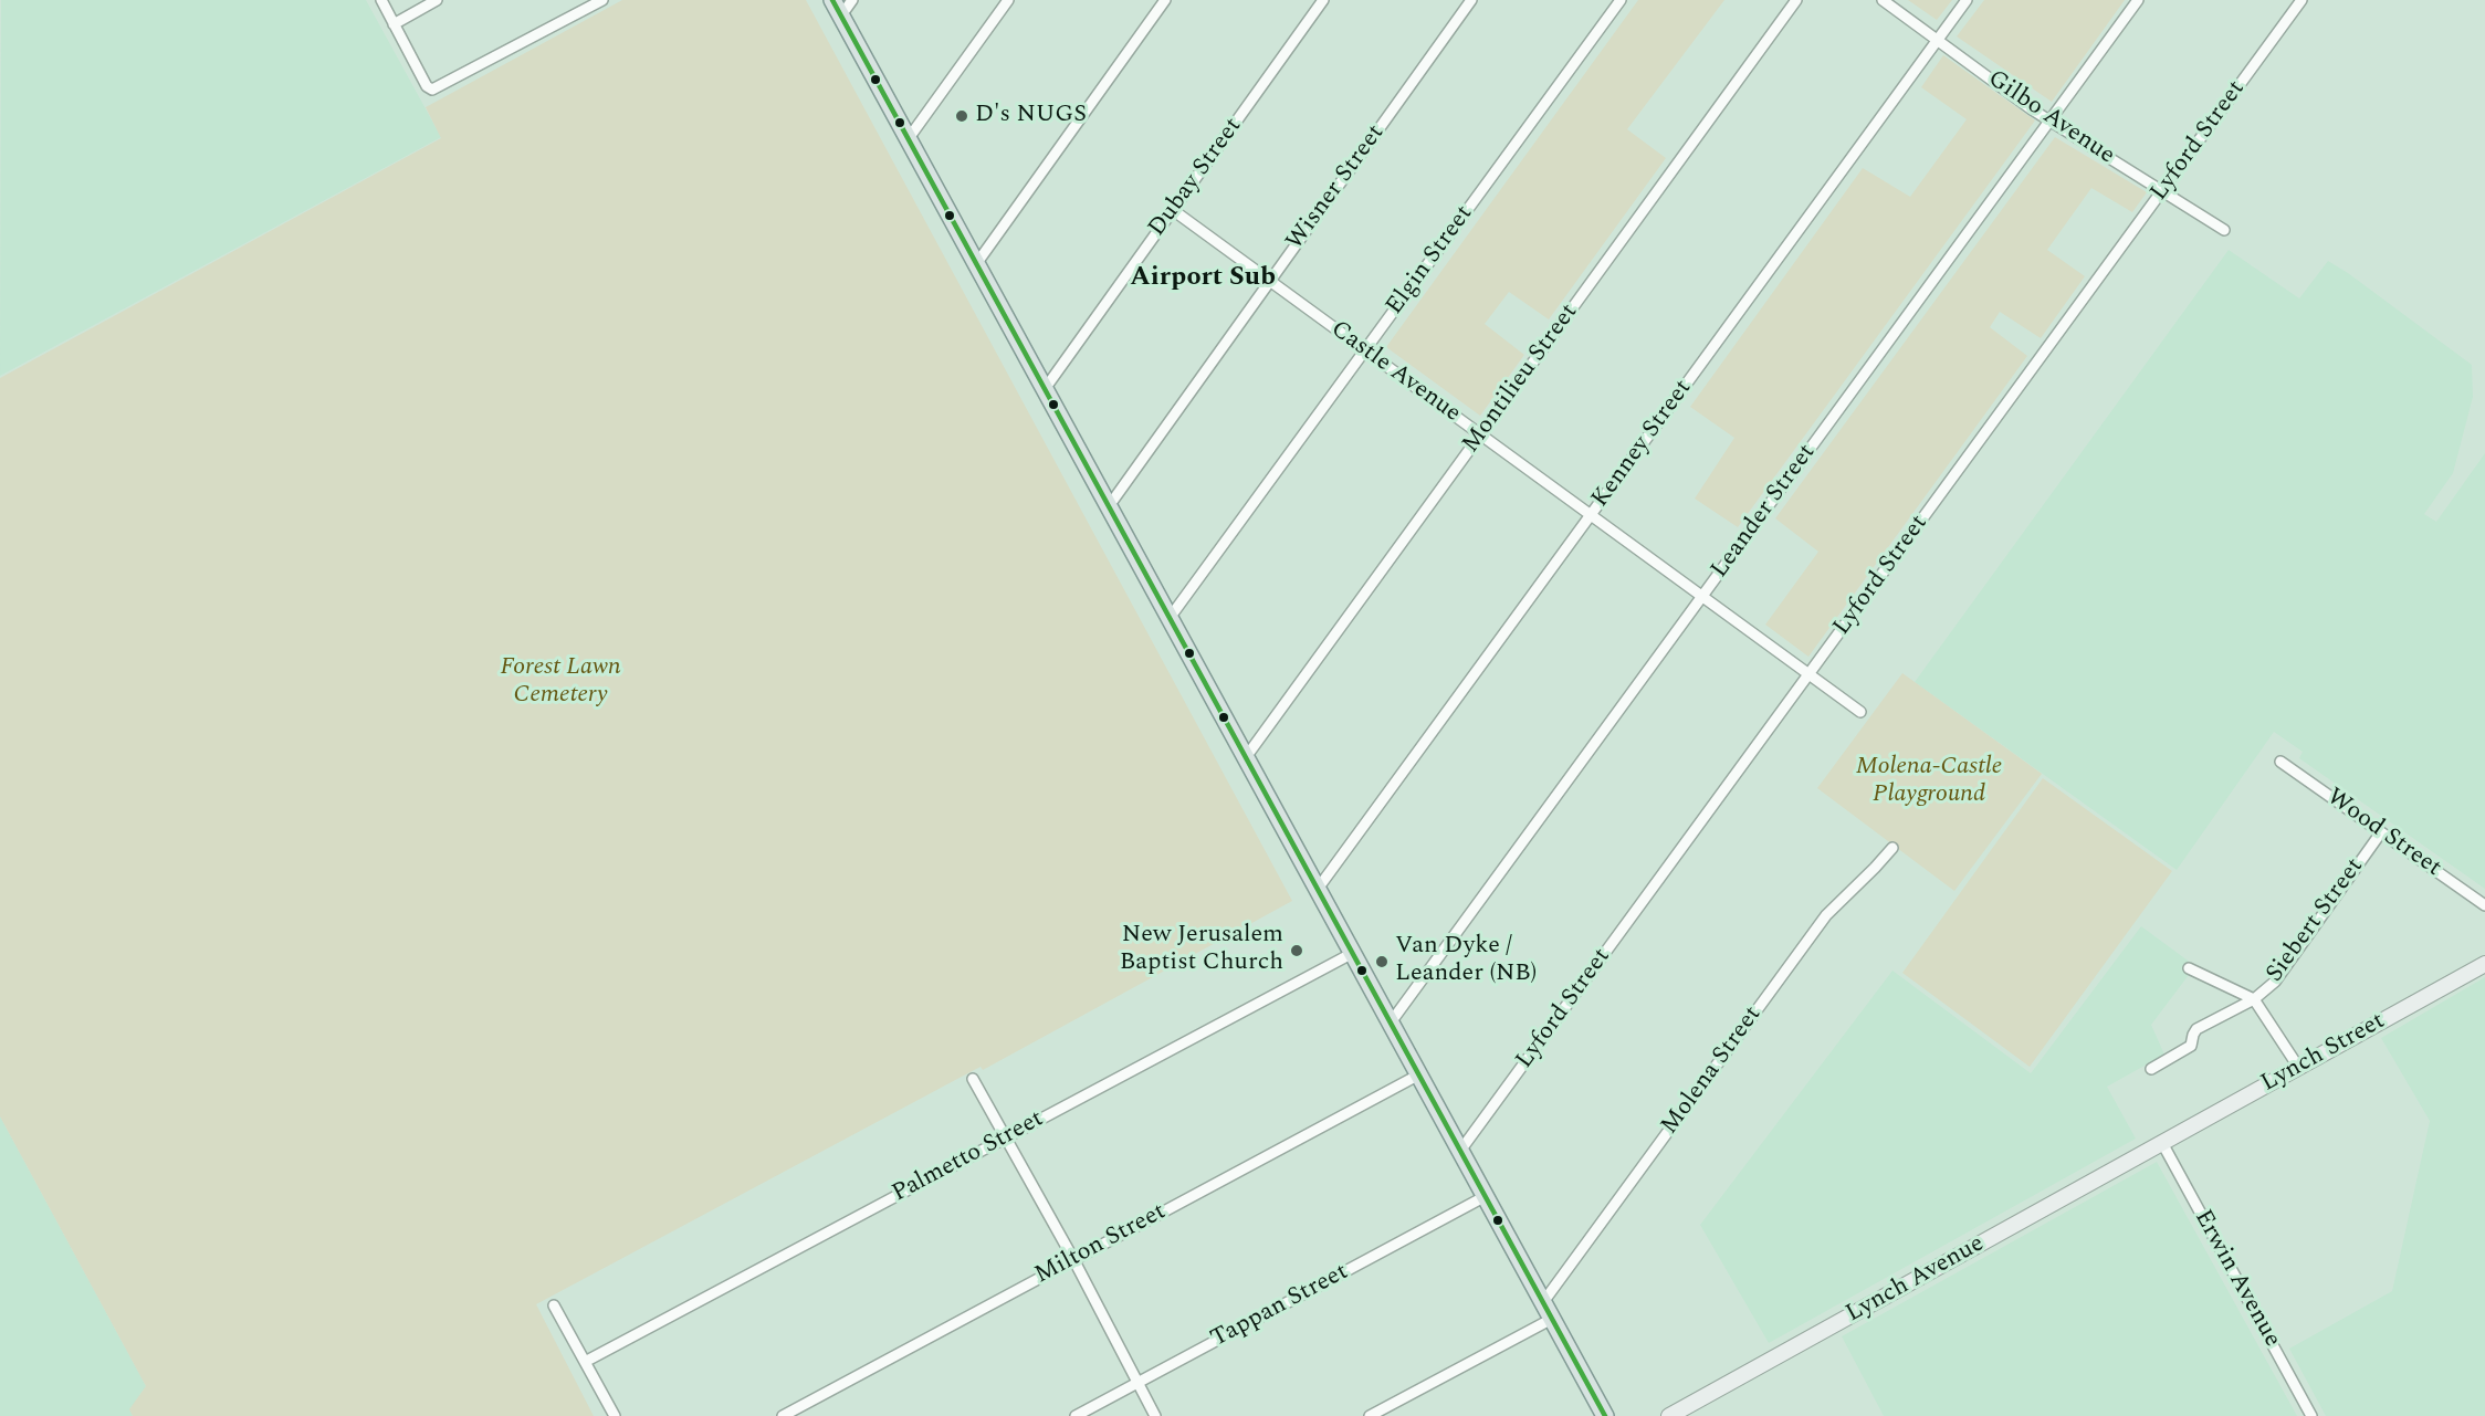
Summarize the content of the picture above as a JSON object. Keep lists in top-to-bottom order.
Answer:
{
  "streets": {
    "street": [
      "Gilbo Avenue",
      "Lyford Street",
      "Dubay Street",
      "Wisner Street",
      "Elgin Street",
      "Castle Avenue",
      "Montilieu Street",
      "Kenney Street",
      "Leander Street",
      "Wood Street",
      "Siebert Street",
      "Lynch Street",
      "Molena Street",
      "Palmetto Street",
      "Milton Street",
      "Erwin Avenue",
      "Lynch Avenue",
      "Tappan Street"
    ]
  },
  "crossings": [
    ["Gilbo Avenue", "Lyford Street"],
    ["Gilbo Avenue", "Kenney Street"],
    ["Gilbo Avenue", "Leander Street"],
    ["Lyford Street", "Castle Avenue"],
    ["Dubay Street", "Castle Avenue"],
    ["Wisner Street", "Castle Avenue"],
    ["Elgin Street", "Castle Avenue"],
    ["Castle Avenue", "Montilieu Street"],
    ["Castle Avenue", "Kenney Street"],
    ["Castle Avenue", "Leander Street"],
    ["Wood Street", "Siebert Street"],
    ["Lynch Street", "Erwin Avenue"],
    ["Lynch Street", "Lynch Avenue"],
    ["Erwin Avenue", "Lynch Avenue"]
  ],
  "districts": ["Airport Sub"],
  "parks": ["Forest Lawn Cemetery", "Molena-Castle Playground"],
  "places": ["D's NUGS", "New Jerusalem Baptist Church", "Van Dyke / Leander (NB)"]
}
